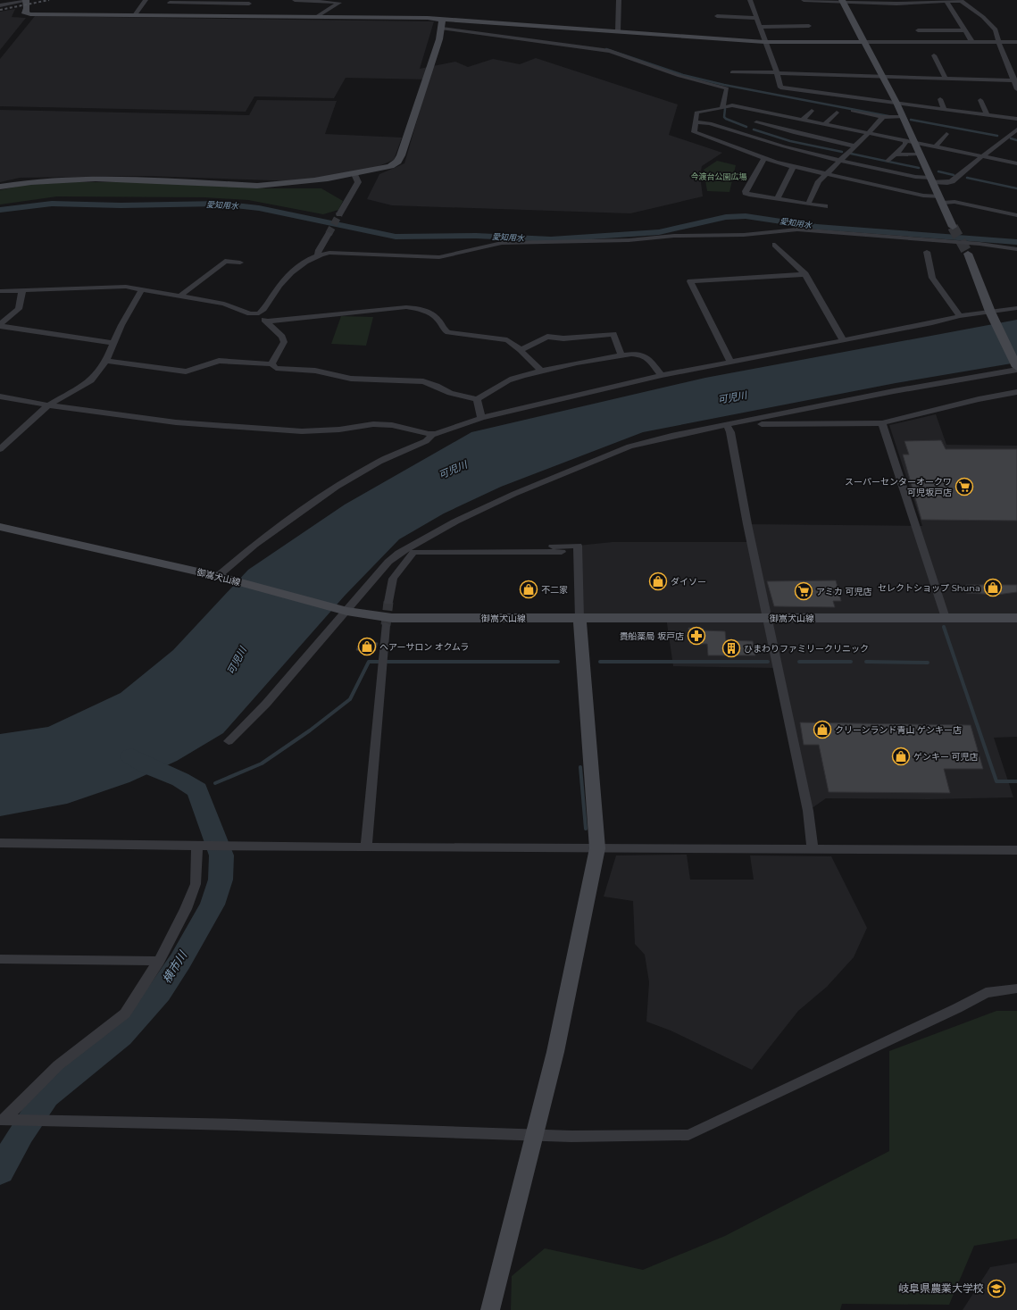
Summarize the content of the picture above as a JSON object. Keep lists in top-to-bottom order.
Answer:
{
  "streets": {
    "street": ["御嵩犬山線"]
  },
  "water": ["愛知用水", "可児川", "横市川"],
  "parks": ["今渡台公園広場"],
  "places": {
    "supermarket": ["スーパーセンターオークワ 可児坂戸店", "アミカ 可児店"],
    "shop": [
      "ダイソー",
      "セレクトショップ Shuna",
      "不二家",
      "ヘアーサロン オクムラ",
      "クリーンランド青山 ゲンキー店",
      "ゲンキー 可児店"
    ],
    "pharmacy": ["貴船薬局 坂戸店"],
    "building": ["ひまわりファミリークリニック"],
    "school or university": ["岐阜県農業大学校"]
  }
}
